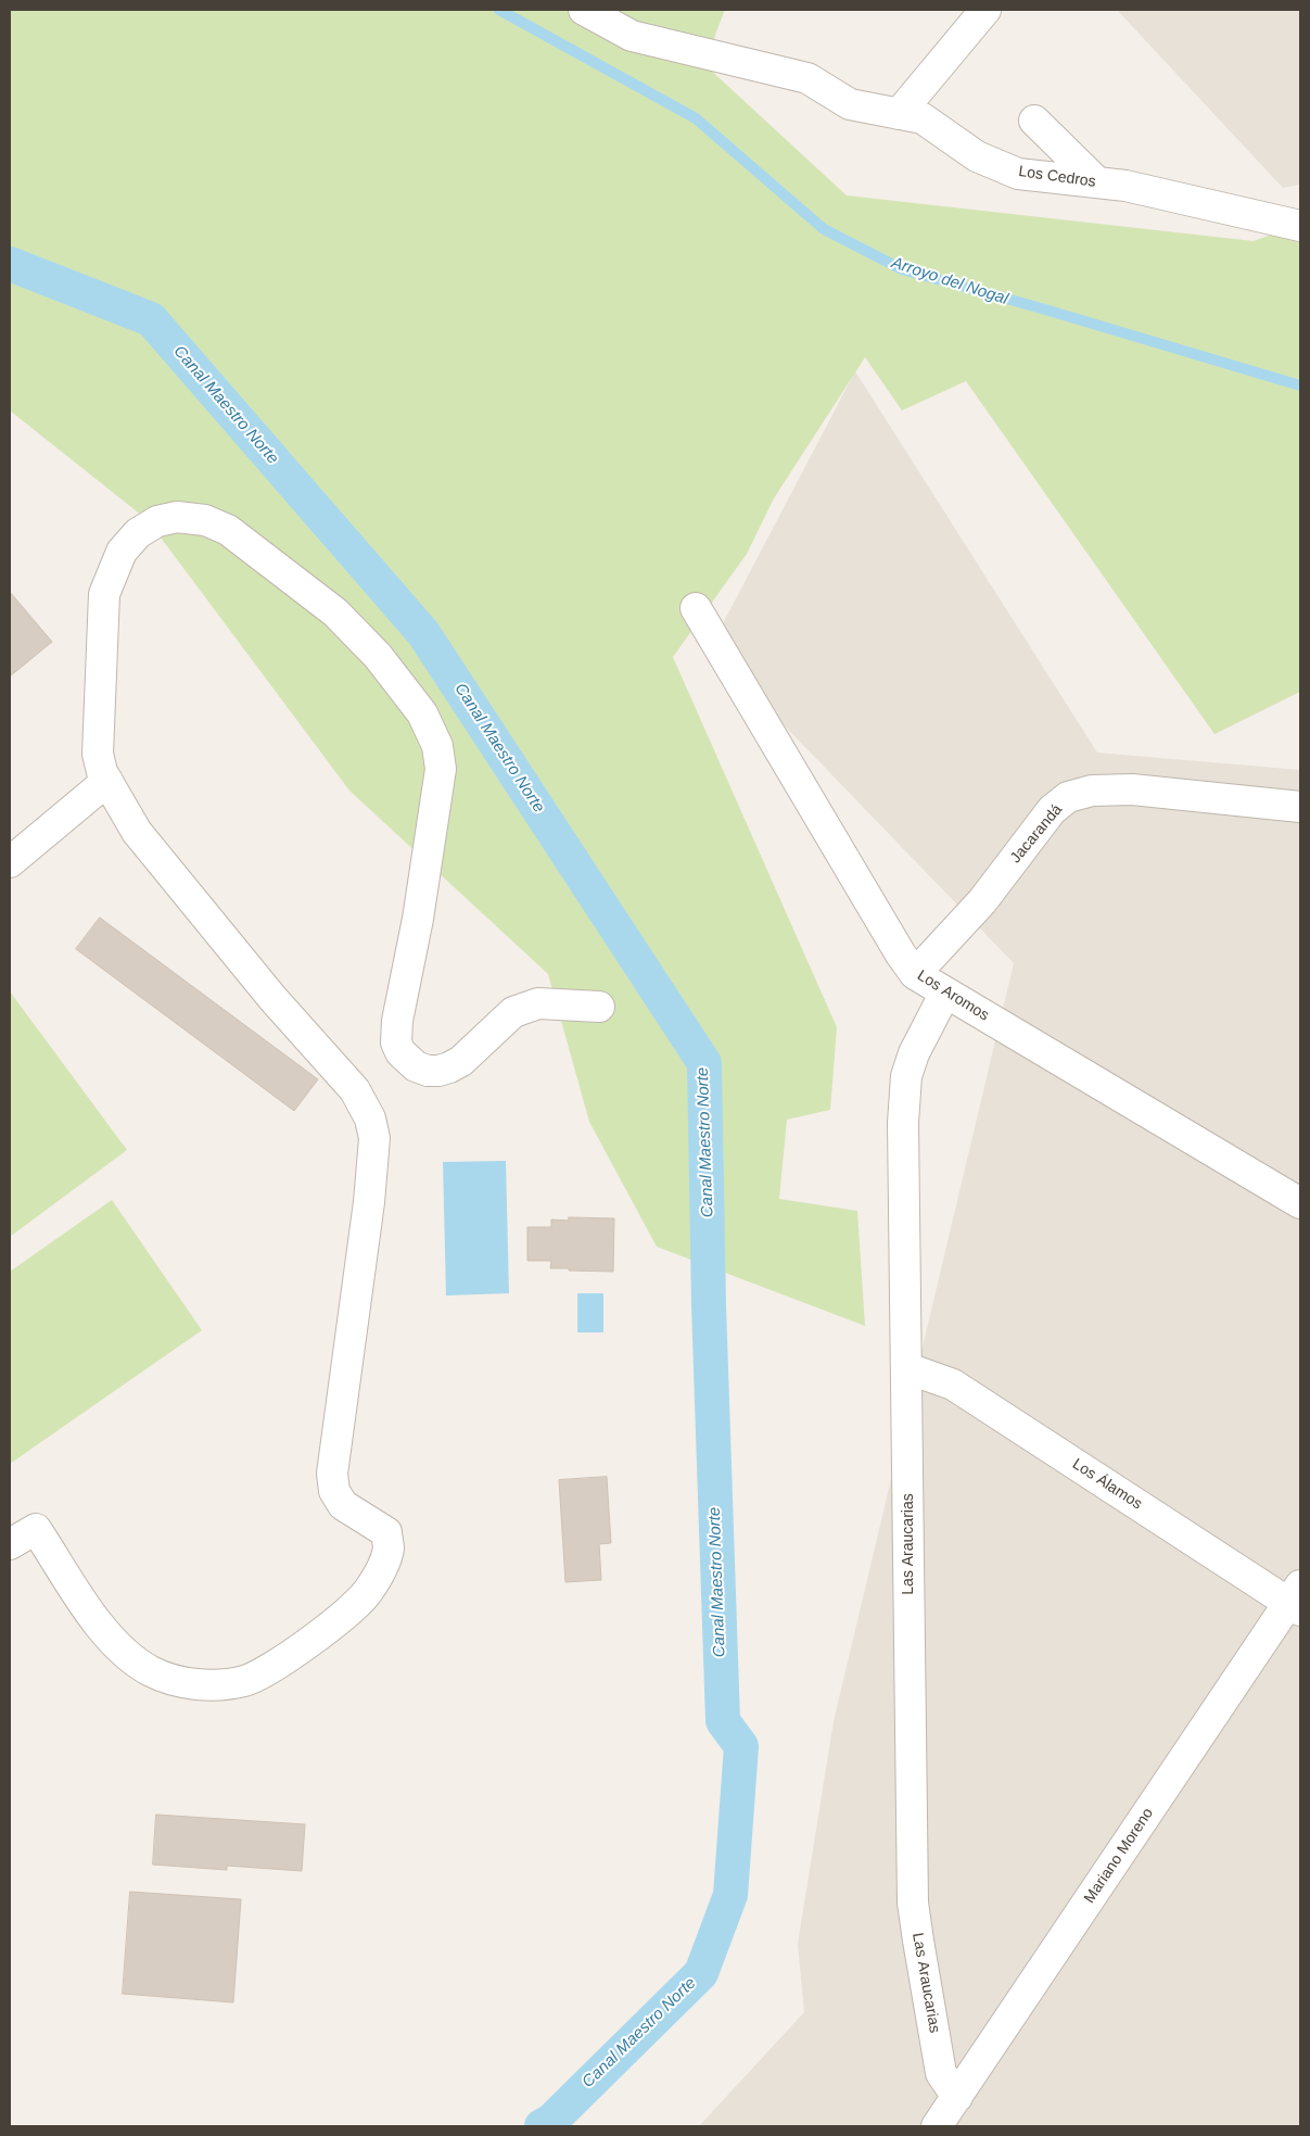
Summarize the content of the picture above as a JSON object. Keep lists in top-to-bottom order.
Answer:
{
  "streets": {
    "street": [
      "Los Cedros",
      "Jacarandá",
      "Los Aromos",
      "Los Álamos",
      "Las Araucarias",
      "Mariano Moreno"
    ]
  },
  "crossings": [
    ["Jacarandá", "Los Aromos"],
    ["Los Aromos", "Las Araucarias"],
    ["Los Álamos", "Las Araucarias"],
    ["Los Álamos", "Mariano Moreno"],
    ["Las Araucarias", "Mariano Moreno"]
  ],
  "water": ["Arroyo del Nogal", "Canal Maestro Norte"]
}
